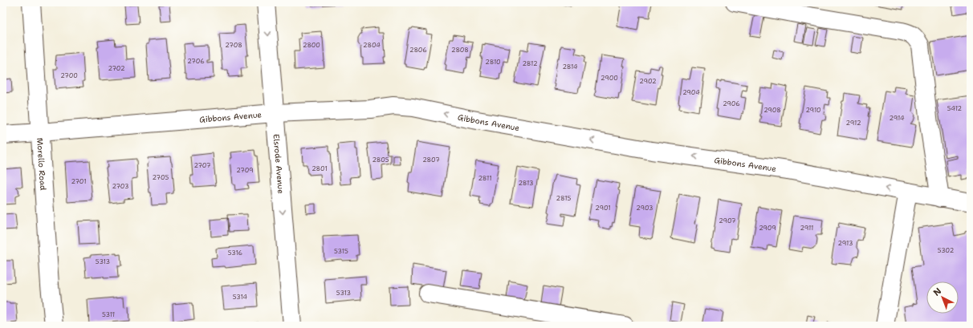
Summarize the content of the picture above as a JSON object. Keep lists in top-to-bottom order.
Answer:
{
  "streets": {
    "street": ["Gibbons Avenue", "Morello Road", "Elsrode Avenue"]
  },
  "crossings": [
    ["Gibbons Avenue", "Morello Road"],
    ["Gibbons Avenue", "Elsrode Avenue"]
  ],
  "one_way": ["Gibbons Avenue", "Elsrode Avenue"],
  "house_numbers": [
    "2708",
    "2800",
    "2804",
    "2806",
    "2808",
    "2706",
    "2810",
    "2812",
    "2814",
    "2702",
    "2700",
    "2900",
    "2902",
    "2904",
    "2906",
    "5412",
    "2908",
    "2910",
    "2914",
    "2912",
    "2805",
    "2807",
    "2707",
    "2801",
    "2709",
    "2705",
    "2811",
    "2701",
    "2813",
    "2703",
    "2815",
    "2901",
    "2903",
    "2907",
    "2909",
    "2911",
    "2913",
    "5302",
    "5315",
    "5316",
    "5313",
    "5313",
    "5314",
    "5311"
  ],
  "north": "top left"
}
